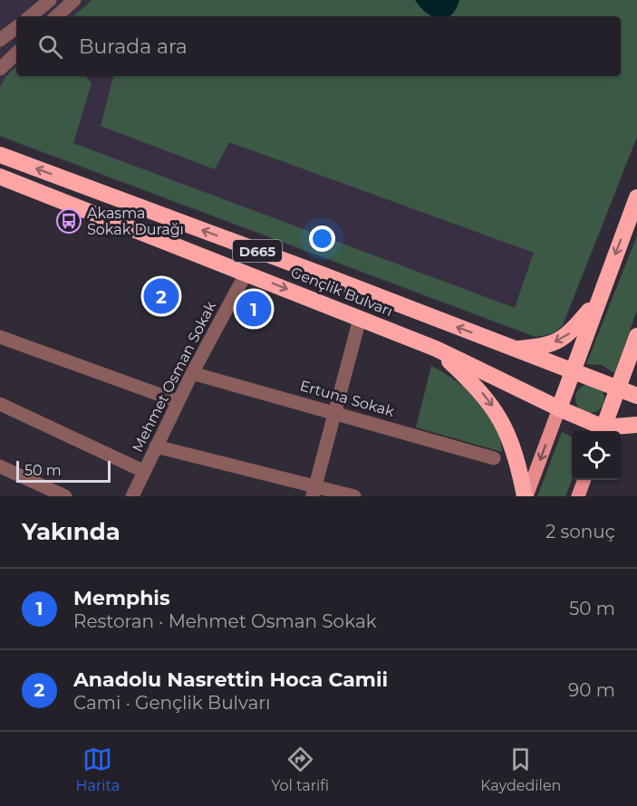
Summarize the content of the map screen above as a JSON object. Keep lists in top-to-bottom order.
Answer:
{
  "streets": {
    "highway": ["D665", "Gençlik Bulvarı"],
    "street": ["Mehmet Osman Sokak", "Ertuna Sokak"]
  },
  "crossings": [
    ["D665", "Gençlik Bulvarı"],
    ["Gençlik Bulvarı", "Mehmet Osman Sokak"],
    ["Mehmet Osman Sokak", "Ertuna Sokak"]
  ],
  "places": {
    "bus stop": ["Akasma Sokak Durağı"]
  },
  "scale_bar": "50 m",
  "page": {
    "search": "Burada ara",
    "pins": ["2", "1"],
    "scale": "50 m",
    "heading": ["Yakında", "2 sonuç"],
    "list": [
      {
        "mark": "1",
        "name": "Memphis",
        "note": "Restoran · Mehmet Osman Sokak",
        "value": "50 m"
      },
      {
        "mark": "2",
        "name": "Anadolu Nasrettin Hoca Camii",
        "note": "Cami · Gençlik Bulvarı",
        "value": "90 m"
      }
    ],
    "nav": ["Harita", "Yol tarifi", "Kaydedilen"]
  }
}
